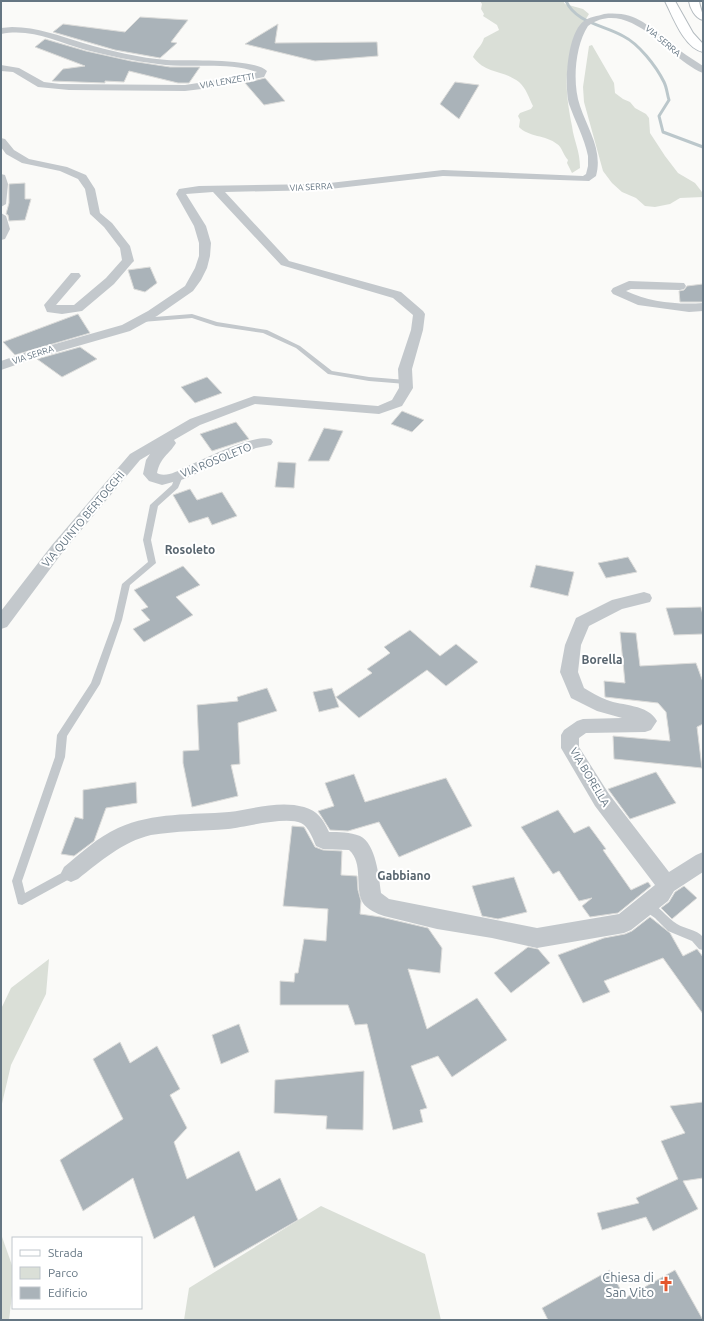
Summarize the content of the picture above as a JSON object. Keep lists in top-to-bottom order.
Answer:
{
  "streets": {
    "street": [
      "VIA SERRA",
      "VIA LENZETTI",
      "VIA ROSOLETO",
      "VIA QUINTO BERTOCCHI",
      "VIA BORELLA"
    ]
  },
  "crossings": [
    ["VIA SERRA", "VIA QUINTO BERTOCCHI"],
    ["VIA ROSOLETO", "VIA QUINTO BERTOCCHI"]
  ],
  "districts": ["Rosoleto", "Borella", "Gabbiano"],
  "places": {
    "church": ["Chiesa di San Vito"]
  },
  "legend": ["Strada", "Parco", "Edificio"]
}
